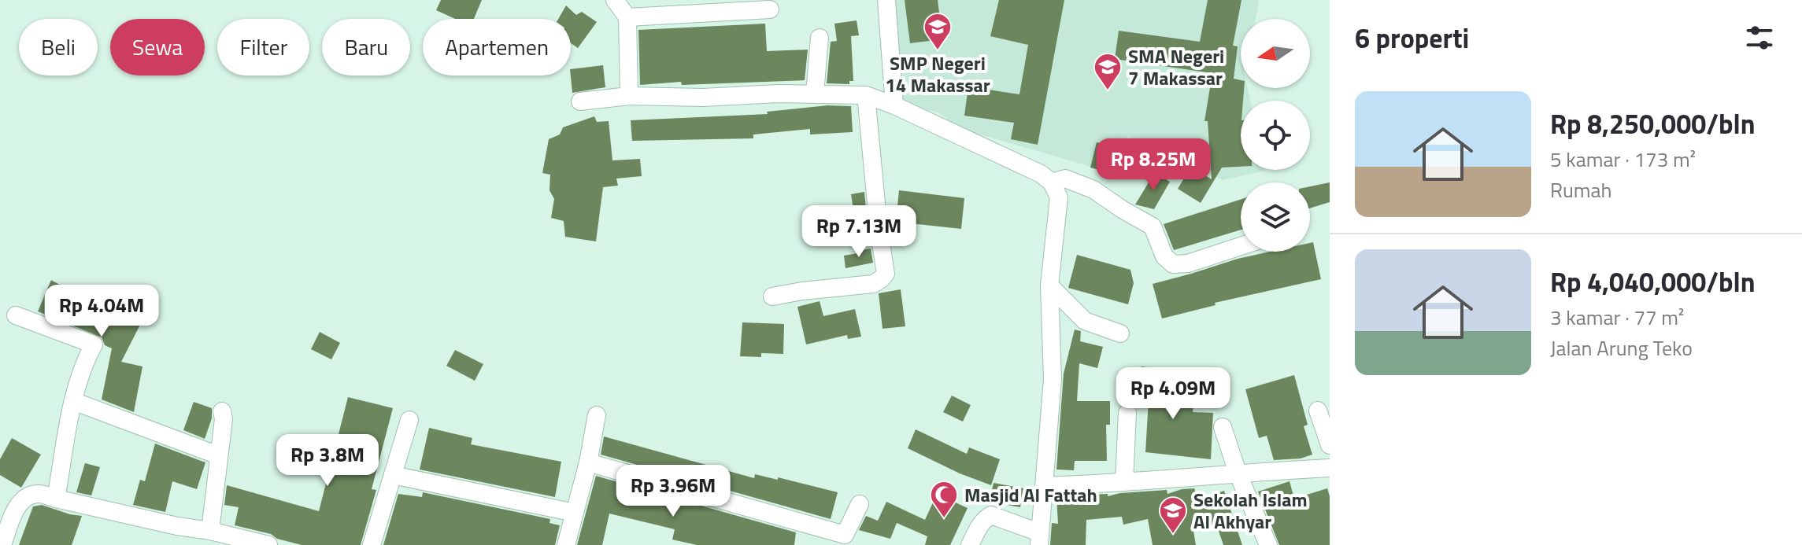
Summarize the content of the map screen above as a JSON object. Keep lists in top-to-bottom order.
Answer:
{
  "places": {
    "school or university": ["SMP Negeri 14 Makassar", "SMA Negeri 7 Makassar", "Sekolah Islam Al Akhyar"],
    "mosque": ["Masjid Al Fattah"]
  },
  "north": "left",
  "page": {
    "heading": "6 properti",
    "chip": [
      "Beli",
      "Sewa",
      "Filter",
      "Baru",
      "Apartemen"
    ],
    "list": [
      {
        "name": "Rp 8,250,000/bln",
        "note": "5 kamar · 173 m² · Rumah"
      },
      {
        "name": "Rp 4,040,000/bln",
        "note": "3 kamar · 77 m² · Jalan Arung Teko"
      }
    ],
    "price": [
      "Rp 8.25M",
      "Rp 7.13M",
      "Rp 4.04M",
      "Rp 4.09M",
      "Rp 3.8M",
      "Rp 3.96M"
    ]
  }
}
